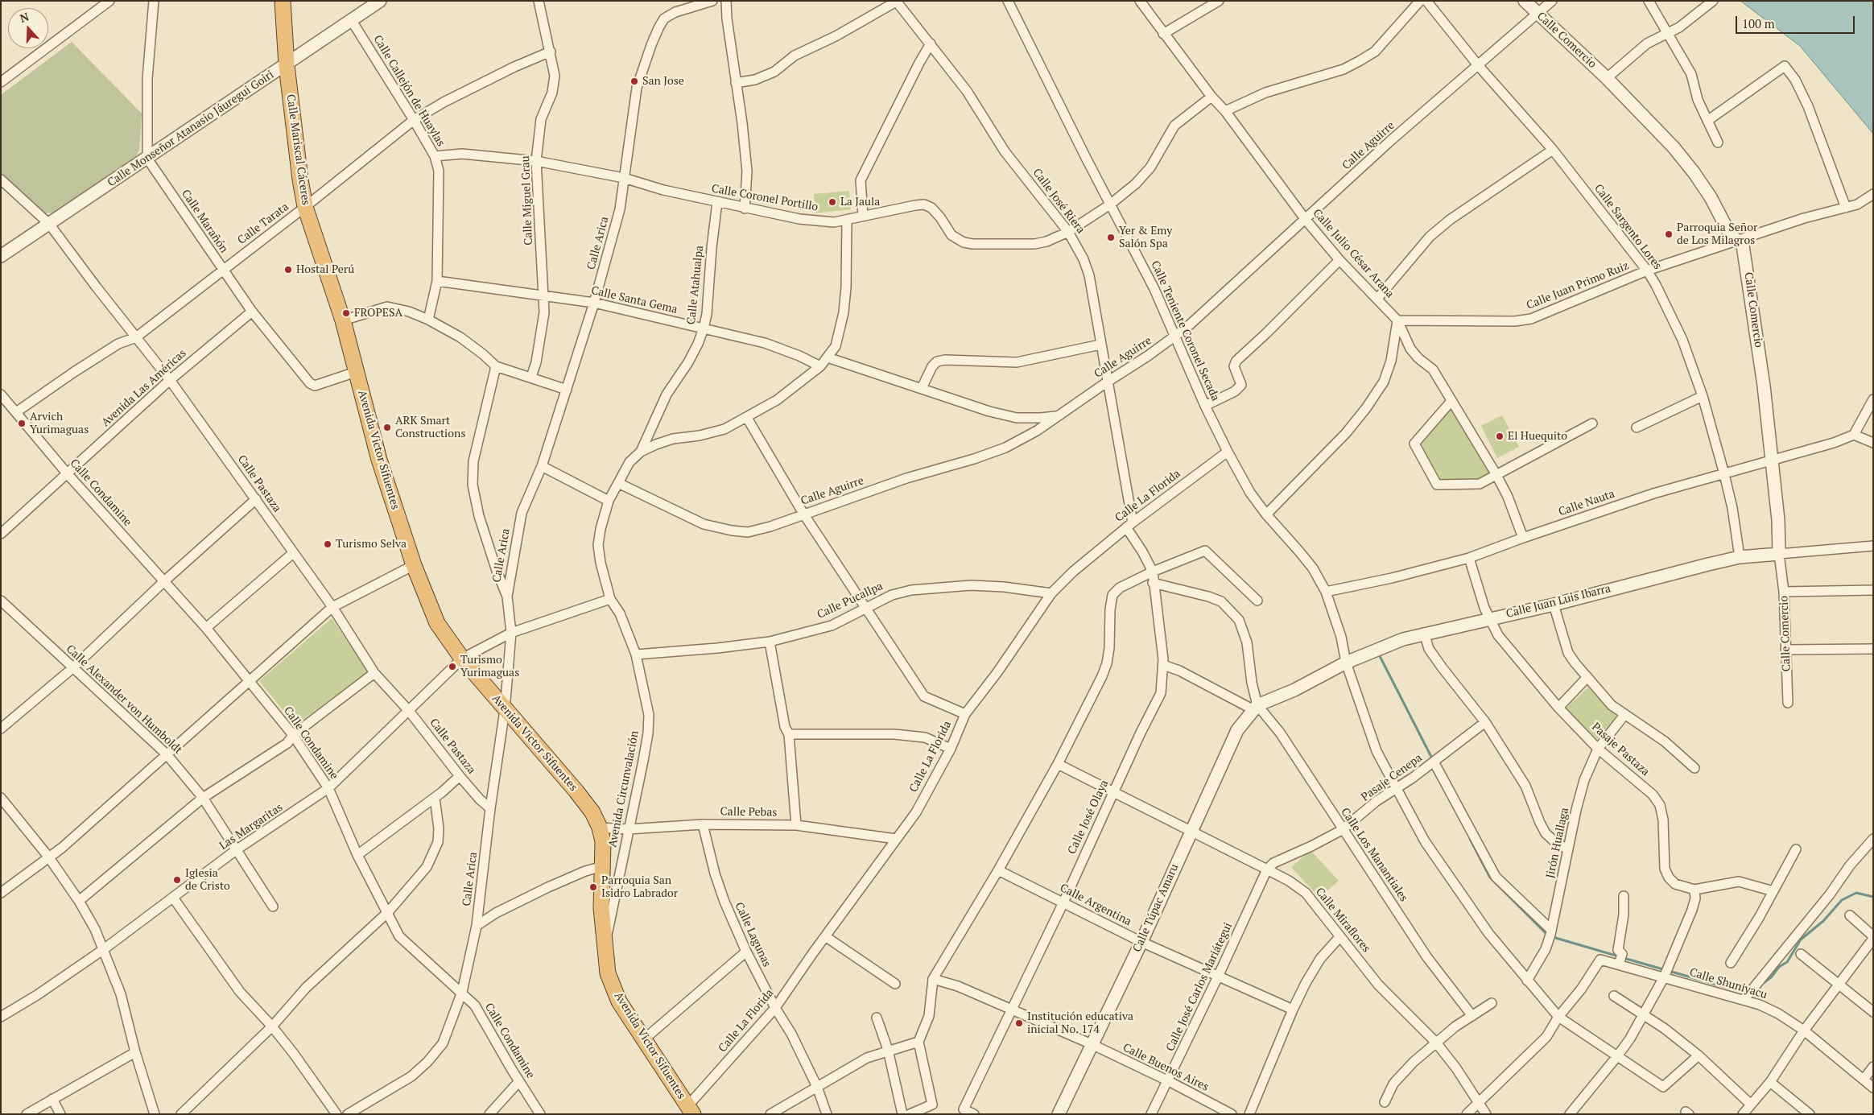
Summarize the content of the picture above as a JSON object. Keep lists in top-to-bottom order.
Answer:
{
  "streets": {
    "highway": ["Calle Mariscal Cáceres", "Avenida Victor Sifuentes"],
    "street": [
      "Calle Comercio",
      "Calle Callejón de Huaylas",
      "Calle Monseñor Atanasio Jáuregui Goiri",
      "Calle Aguirre",
      "Calle Coronel Portillo",
      "Calle Miguel Grau",
      "Calle José Riera",
      "Calle Marañón",
      "Calle Tarata",
      "Calle Sargento Lores",
      "Calle Arica",
      "Calle Julio César Arana",
      "Calle Atahualpa",
      "Calle Juan Primo Ruiz",
      "Calle Santa Gema",
      "Calle Teniente Coronel Secada",
      "Avenida Las Américas",
      "Calle Pastaza",
      "Calle Condamine",
      "Calle La Florida",
      "Calle Nauta",
      "Calle Pucallpa",
      "Calle Juan Luis Ibarra",
      "Calle Alexander von Humboldt",
      "Pasaje Pastaza",
      "Pasaje Cenepa",
      "Avenida Circunvalación",
      "Calle Pebas",
      "Calle José Olaya",
      "Las Margaritas",
      "Jirón Huallaga",
      "Calle Los Manantiales",
      "Calle Argentina",
      "Calle Túpac Amaru",
      "Calle Miraflores",
      "Calle Lagunas",
      "Calle Shuniyacu",
      "Calle José Carlos Mariátegui",
      "Calle Buenos Aires"
    ]
  },
  "crossings": [
    ["Calle Comercio", "Calle Aguirre"],
    ["Calle Comercio", "Calle Juan Primo Ruiz"],
    ["Calle Comercio", "Calle Nauta"],
    ["Calle Comercio", "Calle Juan Luis Ibarra"],
    ["Calle Callejón de Huaylas", "Calle Monseñor Atanasio Jáuregui Goiri"],
    ["Calle Callejón de Huaylas", "Calle Coronel Portillo"],
    ["Calle Callejón de Huaylas", "Calle Tarata"],
    ["Calle Callejón de Huaylas", "Calle Santa Gema"],
    ["Calle Monseñor Atanasio Jáuregui Goiri", "Calle Mariscal Cáceres"],
    ["Calle Monseñor Atanasio Jáuregui Goiri", "Calle Marañón"],
    ["Calle Monseñor Atanasio Jáuregui Goiri", "Calle Pastaza"],
    ["Calle Aguirre", "Calle José Riera"],
    ["Calle Aguirre", "Calle Sargento Lores"],
    ["Calle Aguirre", "Calle Julio César Arana"],
    ["Calle Aguirre", "Calle Teniente Coronel Secada"],
    ["Calle Aguirre", "Avenida Circunvalación"],
    ["Calle Mariscal Cáceres", "Calle Marañón"],
    ["Calle Mariscal Cáceres", "Calle Tarata"],
    ["Calle Mariscal Cáceres", "Avenida Victor Sifuentes"],
    ["Calle Coronel Portillo", "Calle Miguel Grau"],
    ["Calle Coronel Portillo", "Calle José Riera"],
    ["Calle Coronel Portillo", "Calle Arica"],
    ["Calle Coronel Portillo", "Calle Julio César Arana"],
    ["Calle Coronel Portillo", "Calle Atahualpa"],
    ["Calle Coronel Portillo", "Calle Teniente Coronel Secada"],
    ["Calle Coronel Portillo", "Avenida Circunvalación"],
    ["Calle Miguel Grau", "Calle Tarata"],
    ["Calle Miguel Grau", "Calle Santa Gema"],
    ["Calle José Riera", "Calle La Florida"],
    ["Calle José Riera", "Calle José Olaya"],
    ["Calle Marañón", "Calle Tarata"],
    ["Calle Marañón", "Avenida Las Américas"],
    ["Calle Marañón", "Avenida Victor Sifuentes"],
    ["Calle Tarata", "Calle Pastaza"],
    ["Calle Tarata", "Calle Condamine"],
    ["Calle Sargento Lores", "Calle Juan Primo Ruiz"],
    ["Calle Sargento Lores", "Calle Nauta"],
    ["Calle Sargento Lores", "Calle Juan Luis Ibarra"],
    ["Calle Arica", "Calle Santa Gema"],
    ["Calle Arica", "Avenida Victor Sifuentes"],
    ["Calle Arica", "Calle Pastaza"],
    ["Calle Arica", "Calle Condamine"],
    ["Calle Arica", "Las Margaritas"],
    ["Calle Julio César Arana", "Calle Juan Primo Ruiz"],
    ["Calle Julio César Arana", "Calle Nauta"],
    ["Calle Atahualpa", "Calle Santa Gema"],
    ["Calle Atahualpa", "Avenida Circunvalación"],
    ["Calle Santa Gema", "Avenida Circunvalación"],
    ["Calle Teniente Coronel Secada", "Calle La Florida"],
    ["Calle Teniente Coronel Secada", "Calle Nauta"],
    ["Calle Teniente Coronel Secada", "Calle Juan Luis Ibarra"],
    ["Calle Teniente Coronel Secada", "Pasaje Cenepa"],
    ["Calle Teniente Coronel Secada", "Jirón Huallaga"],
    ["Calle Teniente Coronel Secada", "Calle Shuniyacu"],
    ["Avenida Las Américas", "Calle Pastaza"],
    ["Avenida Las Américas", "Calle Condamine"],
    ["Avenida Victor Sifuentes", "Calle La Florida"],
    ["Avenida Victor Sifuentes", "Avenida Circunvalación"],
    ["Avenida Victor Sifuentes", "Calle Pebas"],
    ["Avenida Victor Sifuentes", "Las Margaritas"],
    ["Calle Pastaza", "Las Margaritas"],
    ["Calle Condamine", "Las Margaritas"],
    ["Calle La Florida", "Calle Pucallpa"],
    ["Calle La Florida", "Calle Pebas"],
    ["Calle La Florida", "Calle José Olaya"],
    ["Calle La Florida", "Calle Lagunas"],
    ["Calle Nauta", "Pasaje Pastaza"],
    ["Calle Pucallpa", "Avenida Circunvalación"],
    ["Calle Juan Luis Ibarra", "Pasaje Pastaza"],
    ["Calle Juan Luis Ibarra", "Calle Los Manantiales"],
    ["Calle Juan Luis Ibarra", "Calle Túpac Amaru"],
    ["Calle Alexander von Humboldt", "Las Margaritas"],
    ["Pasaje Pastaza", "Jirón Huallaga"],
    ["Pasaje Cenepa", "Calle Los Manantiales"],
    ["Pasaje Cenepa", "Calle Miraflores"],
    ["Pasaje Cenepa", "Calle José Carlos Mariátegui"],
    ["Avenida Circunvalación", "Calle Pebas"],
    ["Avenida Circunvalación", "Las Margaritas"],
    ["Calle Pebas", "Calle Lagunas"],
    ["Calle José Olaya", "Calle Argentina"],
    ["Calle José Olaya", "Calle Miraflores"],
    ["Calle José Olaya", "Calle Buenos Aires"],
    ["Calle Los Manantiales", "Calle Túpac Amaru"],
    ["Calle Argentina", "Calle Túpac Amaru"],
    ["Calle Argentina", "Calle José Carlos Mariátegui"],
    ["Calle Túpac Amaru", "Calle Miraflores"],
    ["Calle Túpac Amaru", "Calle Buenos Aires"],
    ["Calle Miraflores", "Calle José Carlos Mariátegui"],
    ["Calle José Carlos Mariátegui", "Calle Buenos Aires"]
  ],
  "places": [
    "San Jose",
    "La Jaula",
    "Parroquia Señor de Los Milagros",
    "Yer & Emy Salón Spa",
    "Hostal Perú",
    "FROPESA",
    "Arvich Yurimaguas",
    "ARK Smart Constructions",
    "El Huequito",
    "Turismo Selva",
    "Turismo Yurimaguas",
    "Iglesia de Cristo",
    "Parroquia San Isidro Labrador",
    "Institución educativa inicial No. 174"
  ],
  "scale_bar": "100 m",
  "north": "top"
}
